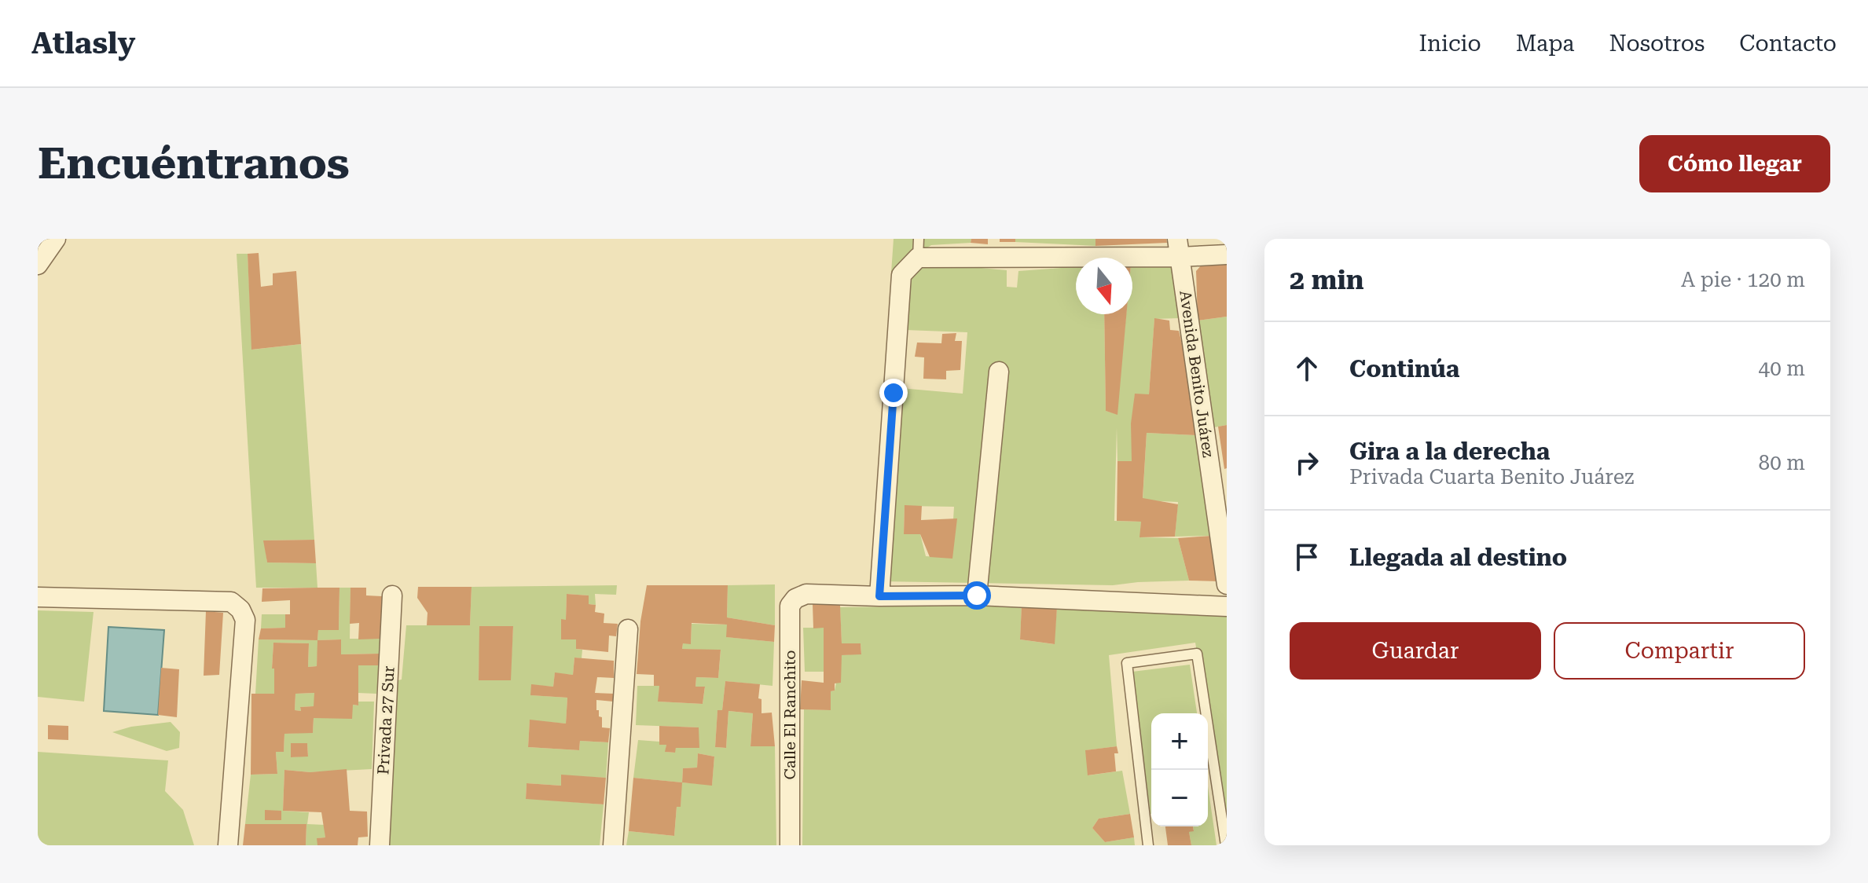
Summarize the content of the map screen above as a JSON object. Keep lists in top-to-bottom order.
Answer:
{
  "streets": {
    "street": ["Avenida Benito Juárez", "Calle El Ranchito", "Privada 27 Sur"]
  },
  "north": "bottom",
  "page": {
    "header": "Atlasly",
    "nav": [
      "Inicio",
      "Mapa",
      "Nosotros",
      "Contacto"
    ],
    "buttons": [
      "Cómo llegar",
      ["Guardar", "Compartir"]
    ],
    "title": "Encuéntranos",
    "heading": ["2 min", "A pie · 120 m"],
    "list": [
      ["Continúa", "40 m"],
      ["Gira a la derecha", "Privada Cuarta Benito Juárez", "80 m"],
      "Llegada al destino"
    ],
    "map_buttons": ["+", "−"]
  }
}
